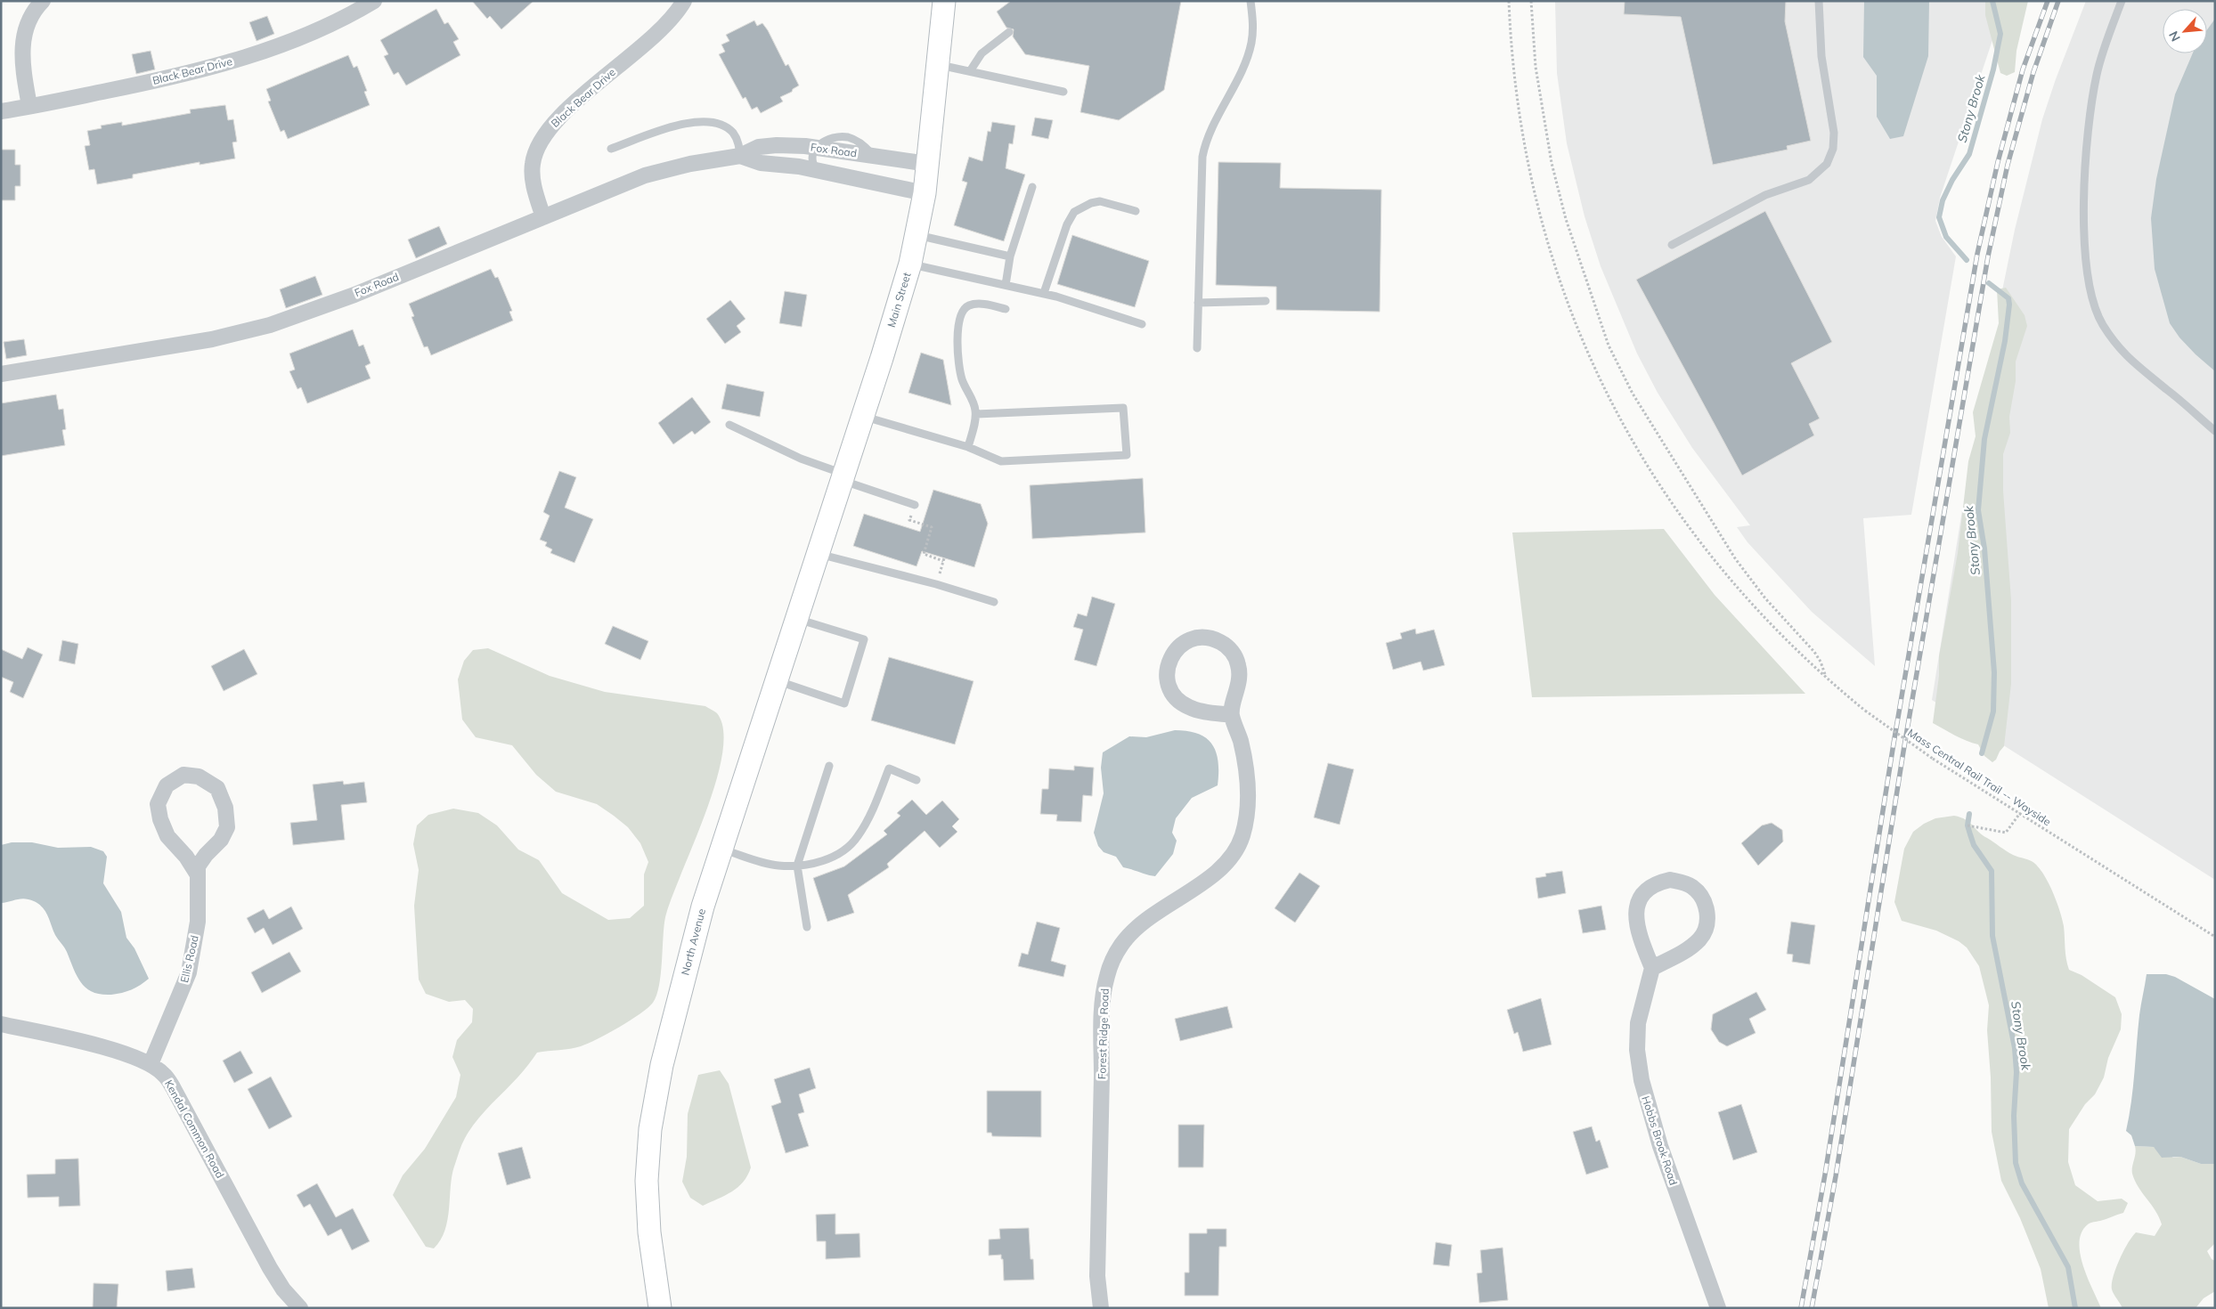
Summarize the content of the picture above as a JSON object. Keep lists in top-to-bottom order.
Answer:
{
  "streets": {
    "main road": ["Main Street", "North Avenue"],
    "street": [
      "Black Bear Drive",
      "Fox Road",
      "Ellis Road",
      "Forest Ridge Road",
      "Kendal Common Road",
      "Hobbs Brook Road"
    ],
    "path": ["Mass Central Rail Trail -- Wayside"]
  },
  "crossings": [
    ["Black Bear Drive", "Fox Road"],
    ["Fox Road", "Main Street"],
    ["Main Street", "North Avenue"],
    ["Ellis Road", "Kendal Common Road"]
  ],
  "water": ["Stony Brook"],
  "north": "bottom left"
}
